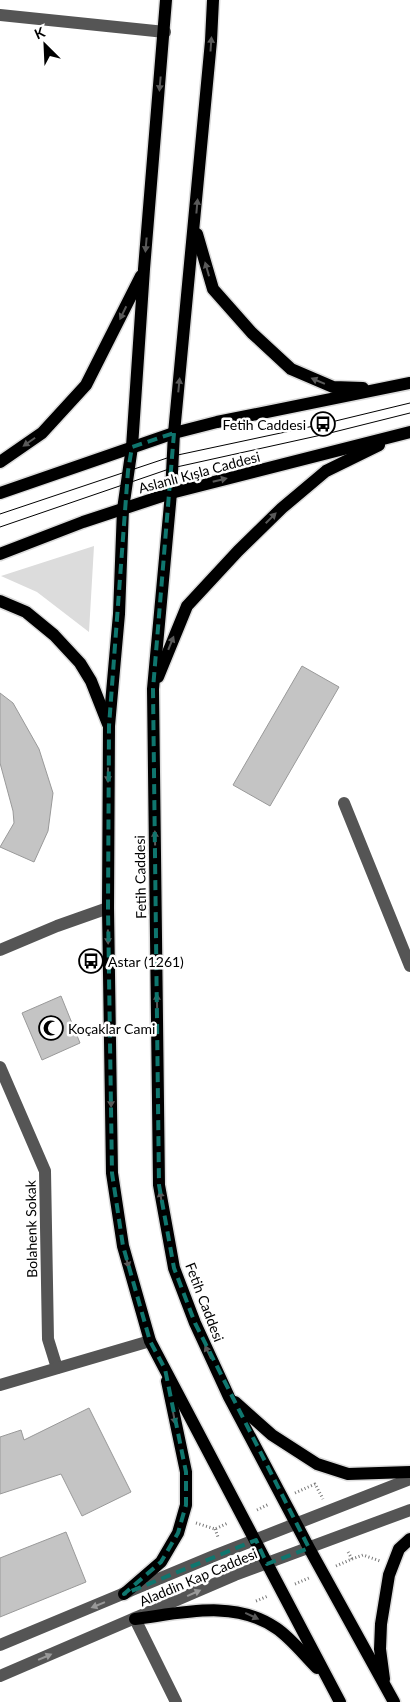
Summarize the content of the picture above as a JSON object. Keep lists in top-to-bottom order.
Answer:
{
  "streets": {
    "main road": ["Aslanlı Kışla Caddesi", "Fetih Caddesi"],
    "street": ["Bolahenk Sokak", "Aladdin Kap Caddesi"]
  },
  "crossings": [
    ["Aslanlı Kışla Caddesi", "Fetih Caddesi"],
    ["Fetih Caddesi", "Aladdin Kap Caddesi"]
  ],
  "places": {
    "bus stop": ["Fetih Caddesi", "Astar (1261)"],
    "mosque": ["Koçaklar Cami"]
  },
  "north": "top left"
}
